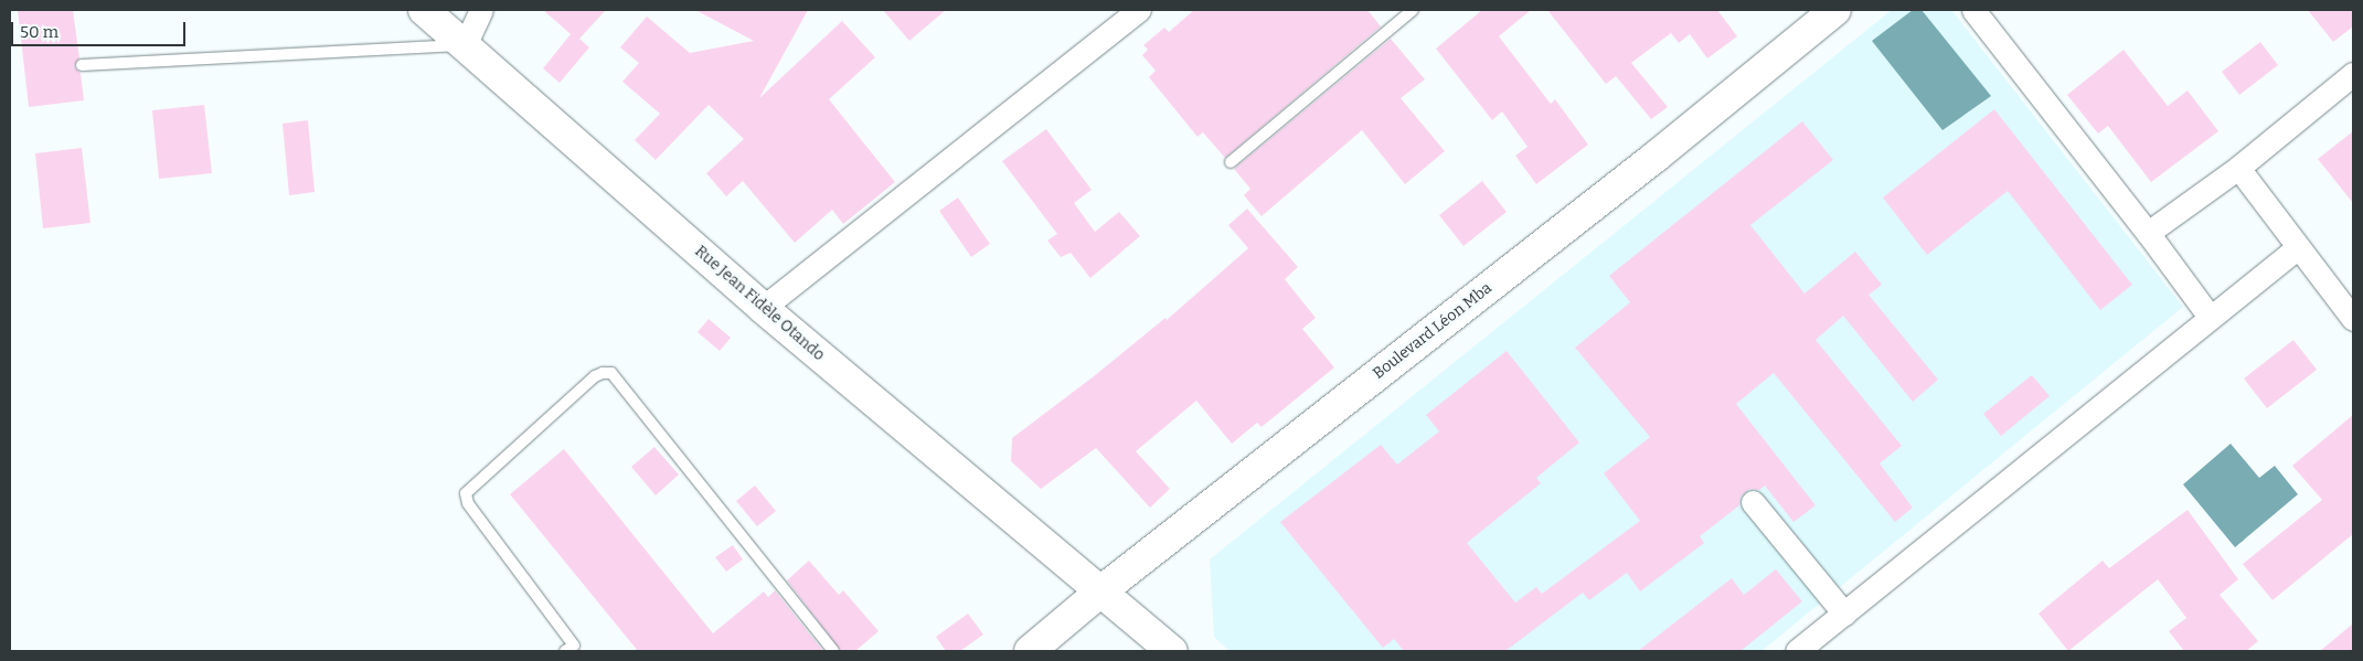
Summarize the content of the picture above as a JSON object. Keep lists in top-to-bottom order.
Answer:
{
  "streets": {
    "street": ["Rue Jean Fidèle Otando", "Boulevard Léon Mba"]
  },
  "crossings": [
    ["Rue Jean Fidèle Otando", "Boulevard Léon Mba"]
  ],
  "scale_bar": "50 m"
}
